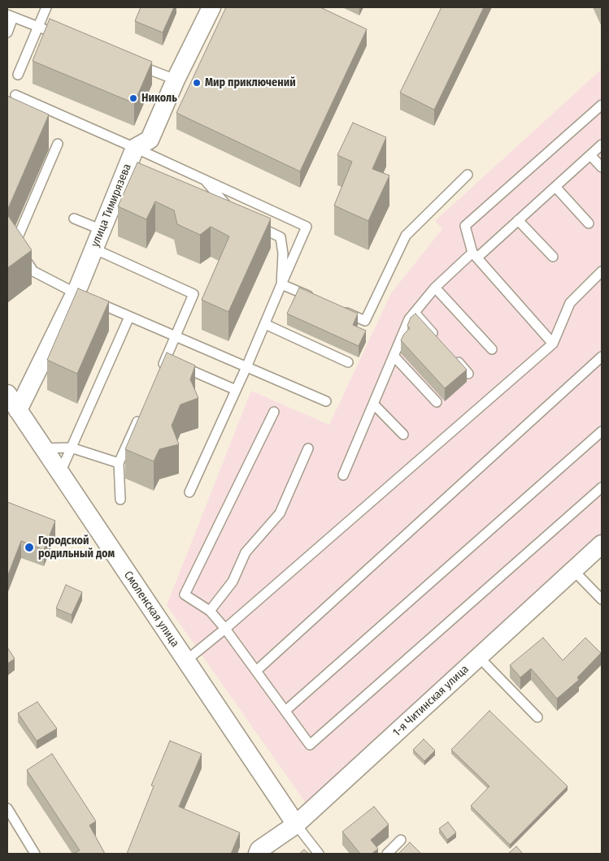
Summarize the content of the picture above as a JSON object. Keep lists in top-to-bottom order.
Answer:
{
  "streets": {
    "street": ["улица Тимирязева", "Смоленская улица", "1-я Читинская улица"]
  },
  "crossings": [
    ["улица Тимирязева", "Смоленская улица"],
    ["Смоленская улица", "1-я Читинская улица"]
  ],
  "places": ["Мир приключений", "Николь", "Городской родильный дом"]
}
